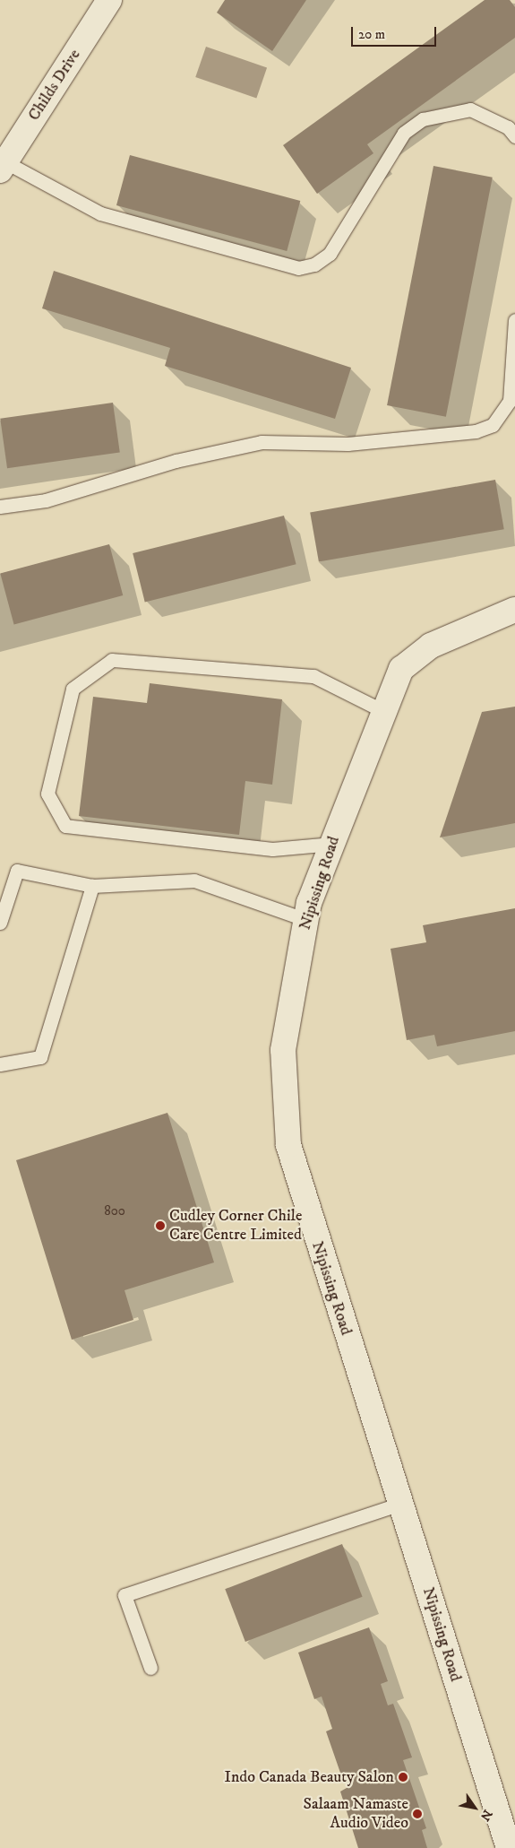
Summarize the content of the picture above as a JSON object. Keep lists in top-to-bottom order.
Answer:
{
  "streets": {
    "street": ["Childs Drive", "Nipissing Road"]
  },
  "places": ["Cudley Corner Chile Care Centre Limited", "Indo Canada Beauty Salon", "Salaam Namaste Audio Video"],
  "house_numbers": ["800"],
  "scale_bar": "20 m",
  "north": "bottom right"
}
